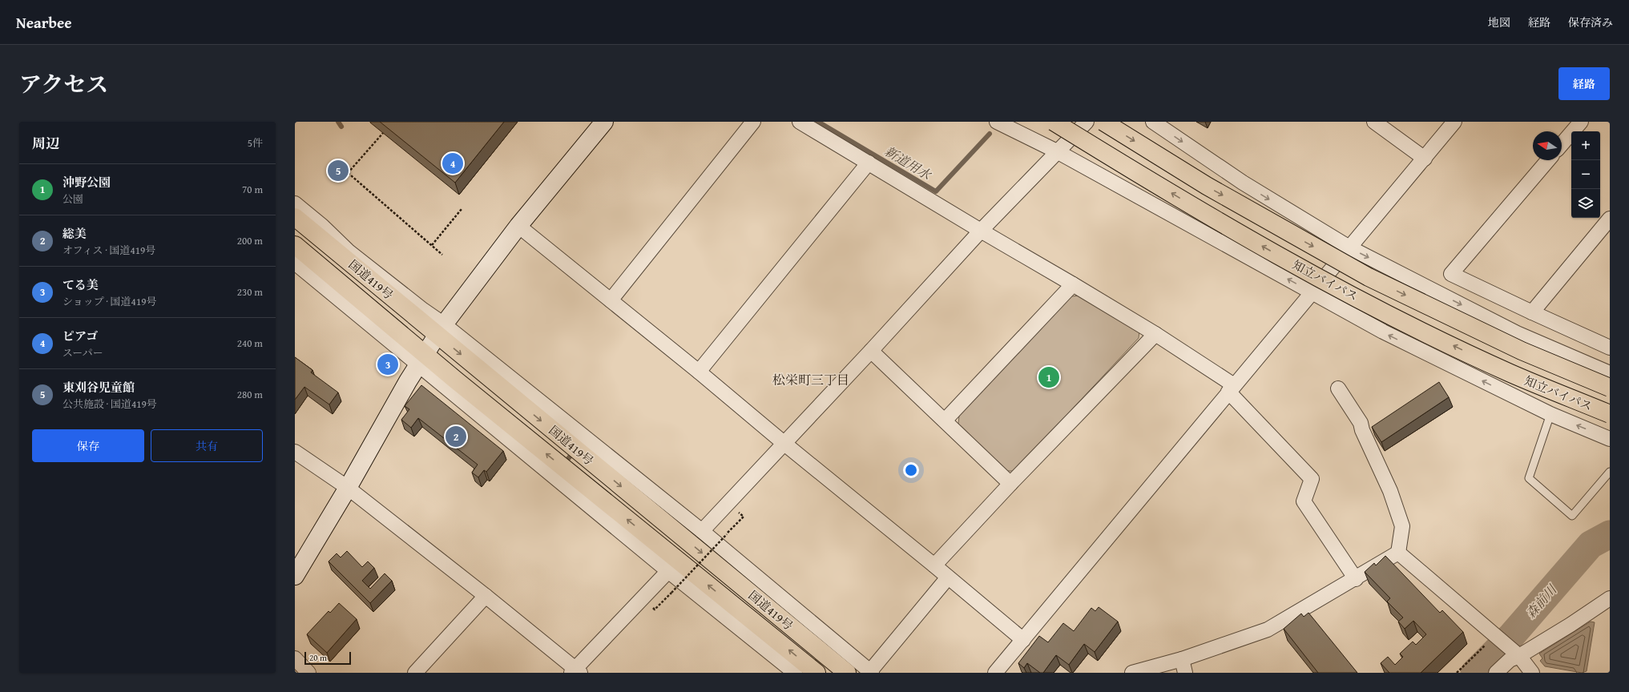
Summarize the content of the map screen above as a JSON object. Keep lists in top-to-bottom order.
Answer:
{
  "streets": {
    "highway": ["国道419号", "知立バイパス"]
  },
  "districts": ["松栄町三丁目"],
  "water": ["新道用水", "森前川"],
  "scale_bar": "20 m",
  "north": "left",
  "page": {
    "header": "Nearbee",
    "nav": ["地図", "経路", "保存済み"],
    "title": "アクセス",
    "buttons": [
      "経路",
      ["保存", "共有"]
    ],
    "heading": ["周辺", "5件"],
    "map_buttons": ["+", "−"],
    "pins": [
      "4",
      "5",
      "3",
      "1",
      "2"
    ],
    "list": [
      {
        "mark": "1",
        "name": "沖野公園",
        "note": "公園",
        "value": "70 m"
      },
      {
        "mark": "2",
        "name": "総美",
        "note": "オフィス · 国道419号",
        "value": "200 m"
      },
      {
        "mark": "3",
        "name": "てる美",
        "note": "ショップ · 国道419号",
        "value": "230 m"
      },
      {
        "mark": "4",
        "name": "ピアゴ",
        "note": "スーパー",
        "value": "240 m"
      },
      {
        "mark": "5",
        "name": "東刈谷児童館",
        "note": "公共施設 · 国道419号",
        "value": "280 m"
      }
    ],
    "scale": "20 m"
  }
}
